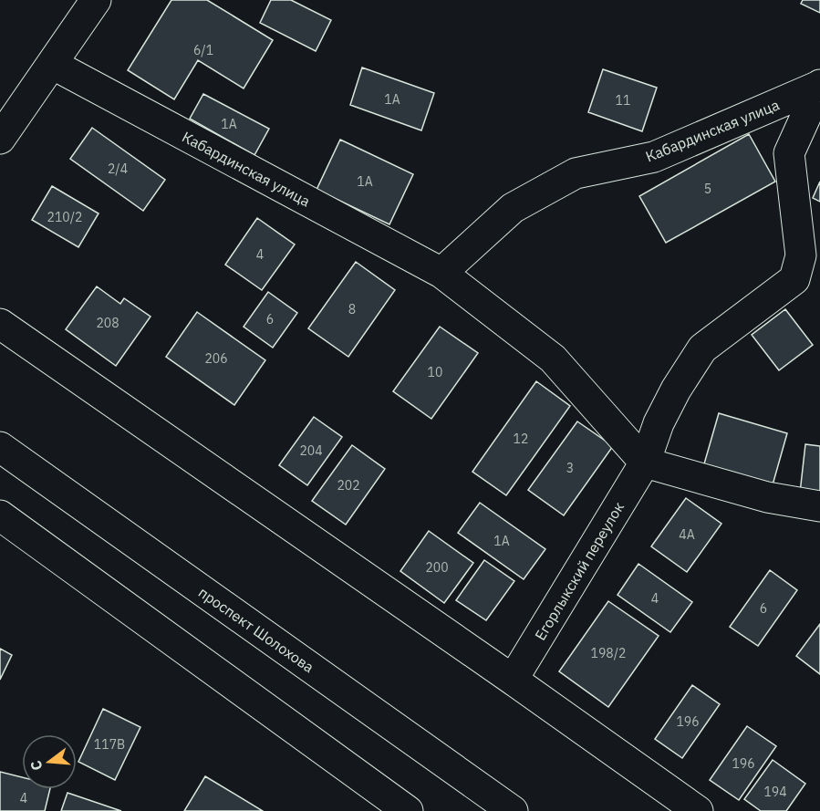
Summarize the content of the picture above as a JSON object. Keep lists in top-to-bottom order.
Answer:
{
  "streets": {
    "street": ["Кабардинская улица", "Егорлыкский переулок", "проспект Шолохова"]
  },
  "crossings": [
    ["Кабардинская улица", "Егорлыкский переулок"]
  ],
  "house_numbers": [
    "6/1",
    "1А",
    "11",
    "1А",
    "2/4",
    "1А",
    "5",
    "210/2",
    "4",
    "8",
    "6",
    "208",
    "206",
    "10",
    "12",
    "204",
    "3",
    "202",
    "4А",
    "1А",
    "200",
    "4",
    "6",
    "198/2",
    "196",
    "117В",
    "196",
    "194",
    "4"
  ],
  "north": "left"
}
